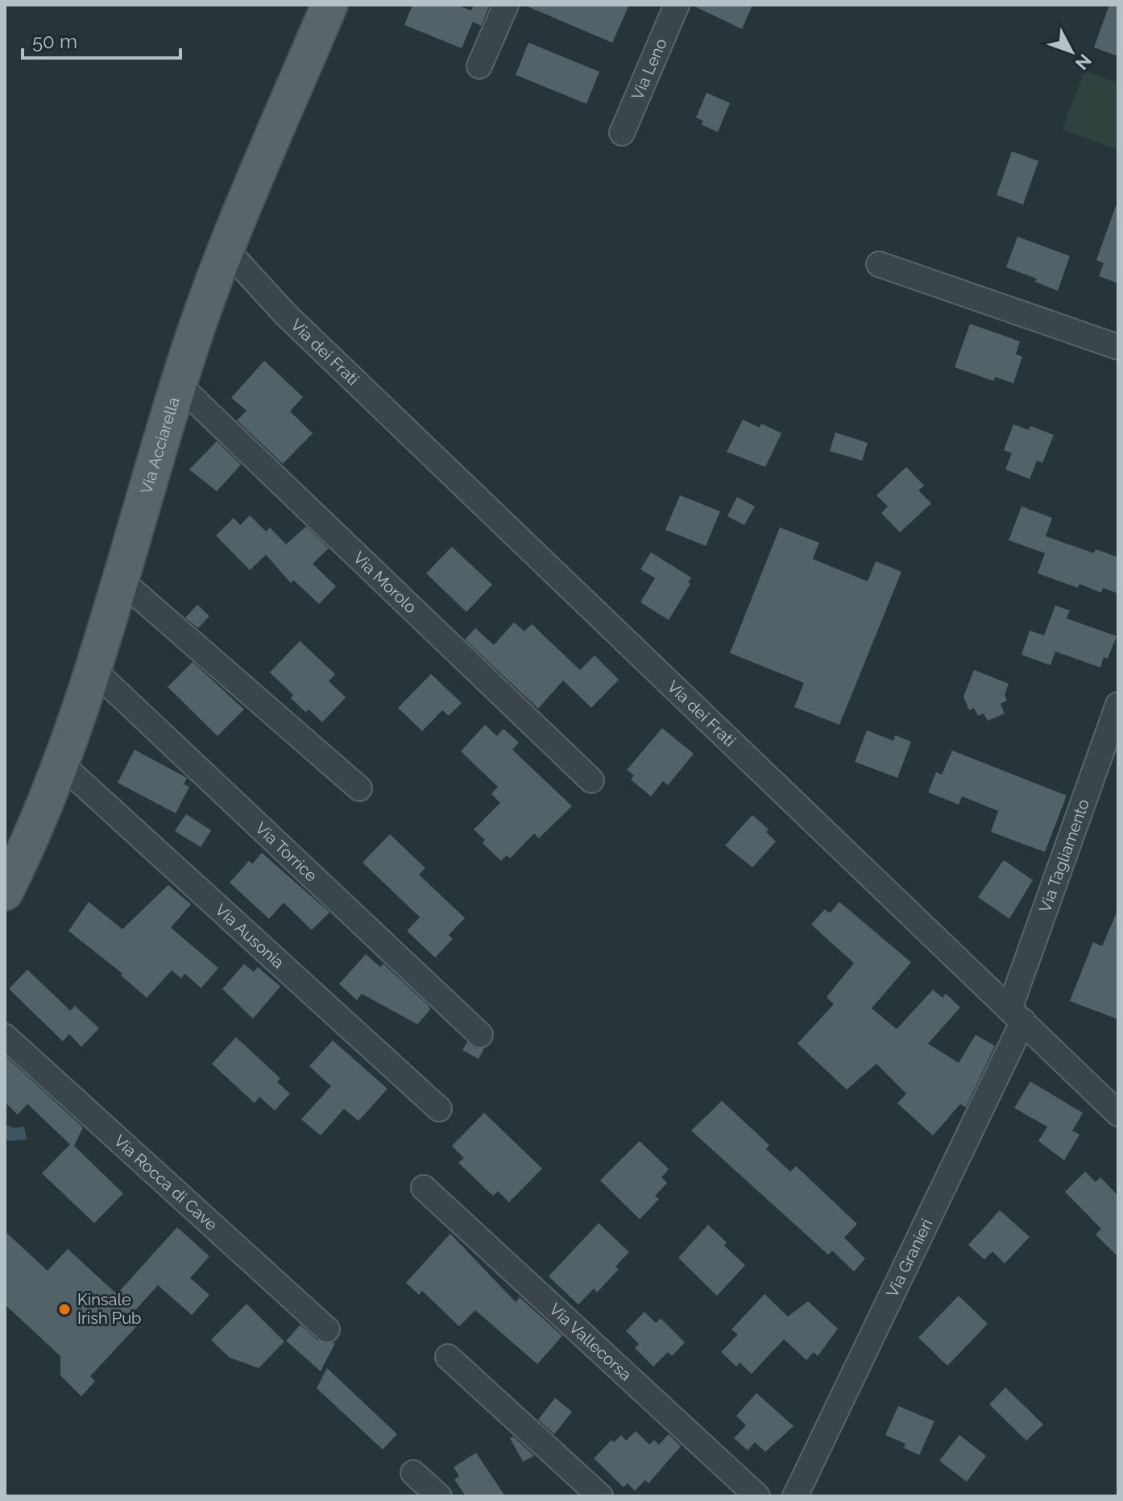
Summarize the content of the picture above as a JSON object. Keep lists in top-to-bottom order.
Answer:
{
  "streets": {
    "main road": ["Via Acciarella"],
    "street": [
      "Via Leno",
      "Via dei Frati",
      "Via Morolo",
      "Via Torrice",
      "Via Tagliamento",
      "Via Ausonia",
      "Via Rocca di Cave",
      "Via Granieri",
      "Via Vallecorsa"
    ]
  },
  "crossings": [
    ["Via dei Frati", "Via Acciarella"],
    ["Via dei Frati", "Via Tagliamento"],
    ["Via dei Frati", "Via Granieri"],
    ["Via Acciarella", "Via Morolo"],
    ["Via Acciarella", "Via Torrice"],
    ["Via Acciarella", "Via Ausonia"],
    ["Via Tagliamento", "Via Granieri"]
  ],
  "places": ["Kinsale Irish Pub"],
  "scale_bar": "50 m",
  "north": "bottom right"
}
